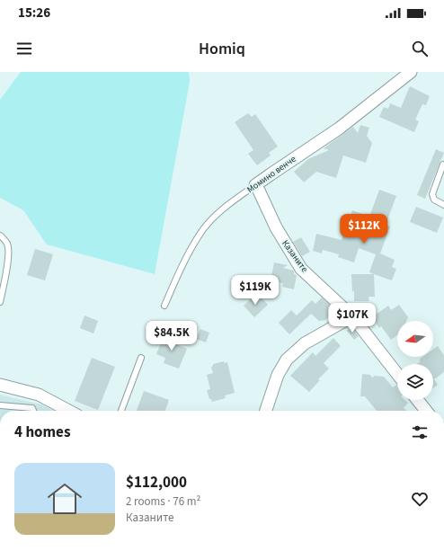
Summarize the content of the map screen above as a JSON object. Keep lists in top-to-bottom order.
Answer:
{
  "streets": {
    "street": ["Момино венче", "Казаните"]
  },
  "crossings": [
    ["Момино венче", "Казаните"]
  ],
  "north": "left",
  "page": {
    "status": "15:26",
    "header": "Homiq",
    "price": [
      "$112K",
      "$119K",
      "$107K",
      "$84.5K"
    ],
    "heading": "4 homes",
    "list": [
      {
        "name": "$112,000",
        "note": "2 rooms · 76 m² · Казаните"
      }
    ]
  }
}
